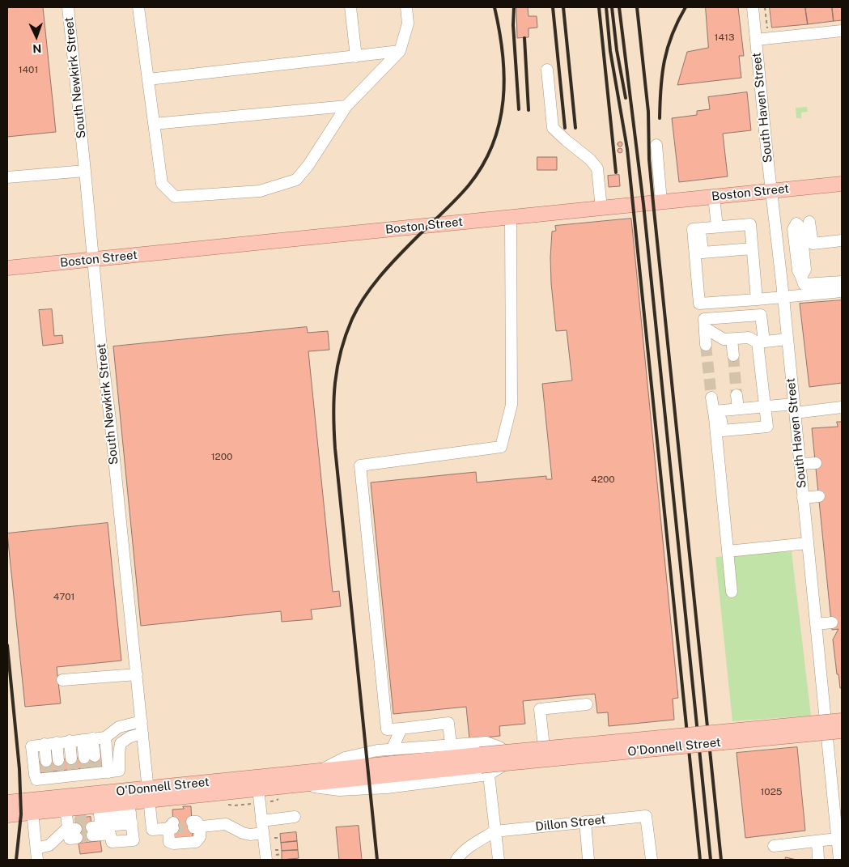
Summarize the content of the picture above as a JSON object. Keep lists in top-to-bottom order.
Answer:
{
  "streets": {
    "main road": ["Boston Street", "O'Donnell Street"],
    "street": ["South Newkirk Street", "South Haven Street", "Dillon Street"]
  },
  "crossings": [
    ["South Newkirk Street", "Boston Street"],
    ["South Newkirk Street", "O'Donnell Street"],
    ["South Haven Street", "Boston Street"],
    ["South Haven Street", "O'Donnell Street"]
  ],
  "house_numbers": [
    "1413",
    "1401",
    "1200",
    "4200",
    "4701",
    "1025"
  ],
  "north": "bottom"
}
